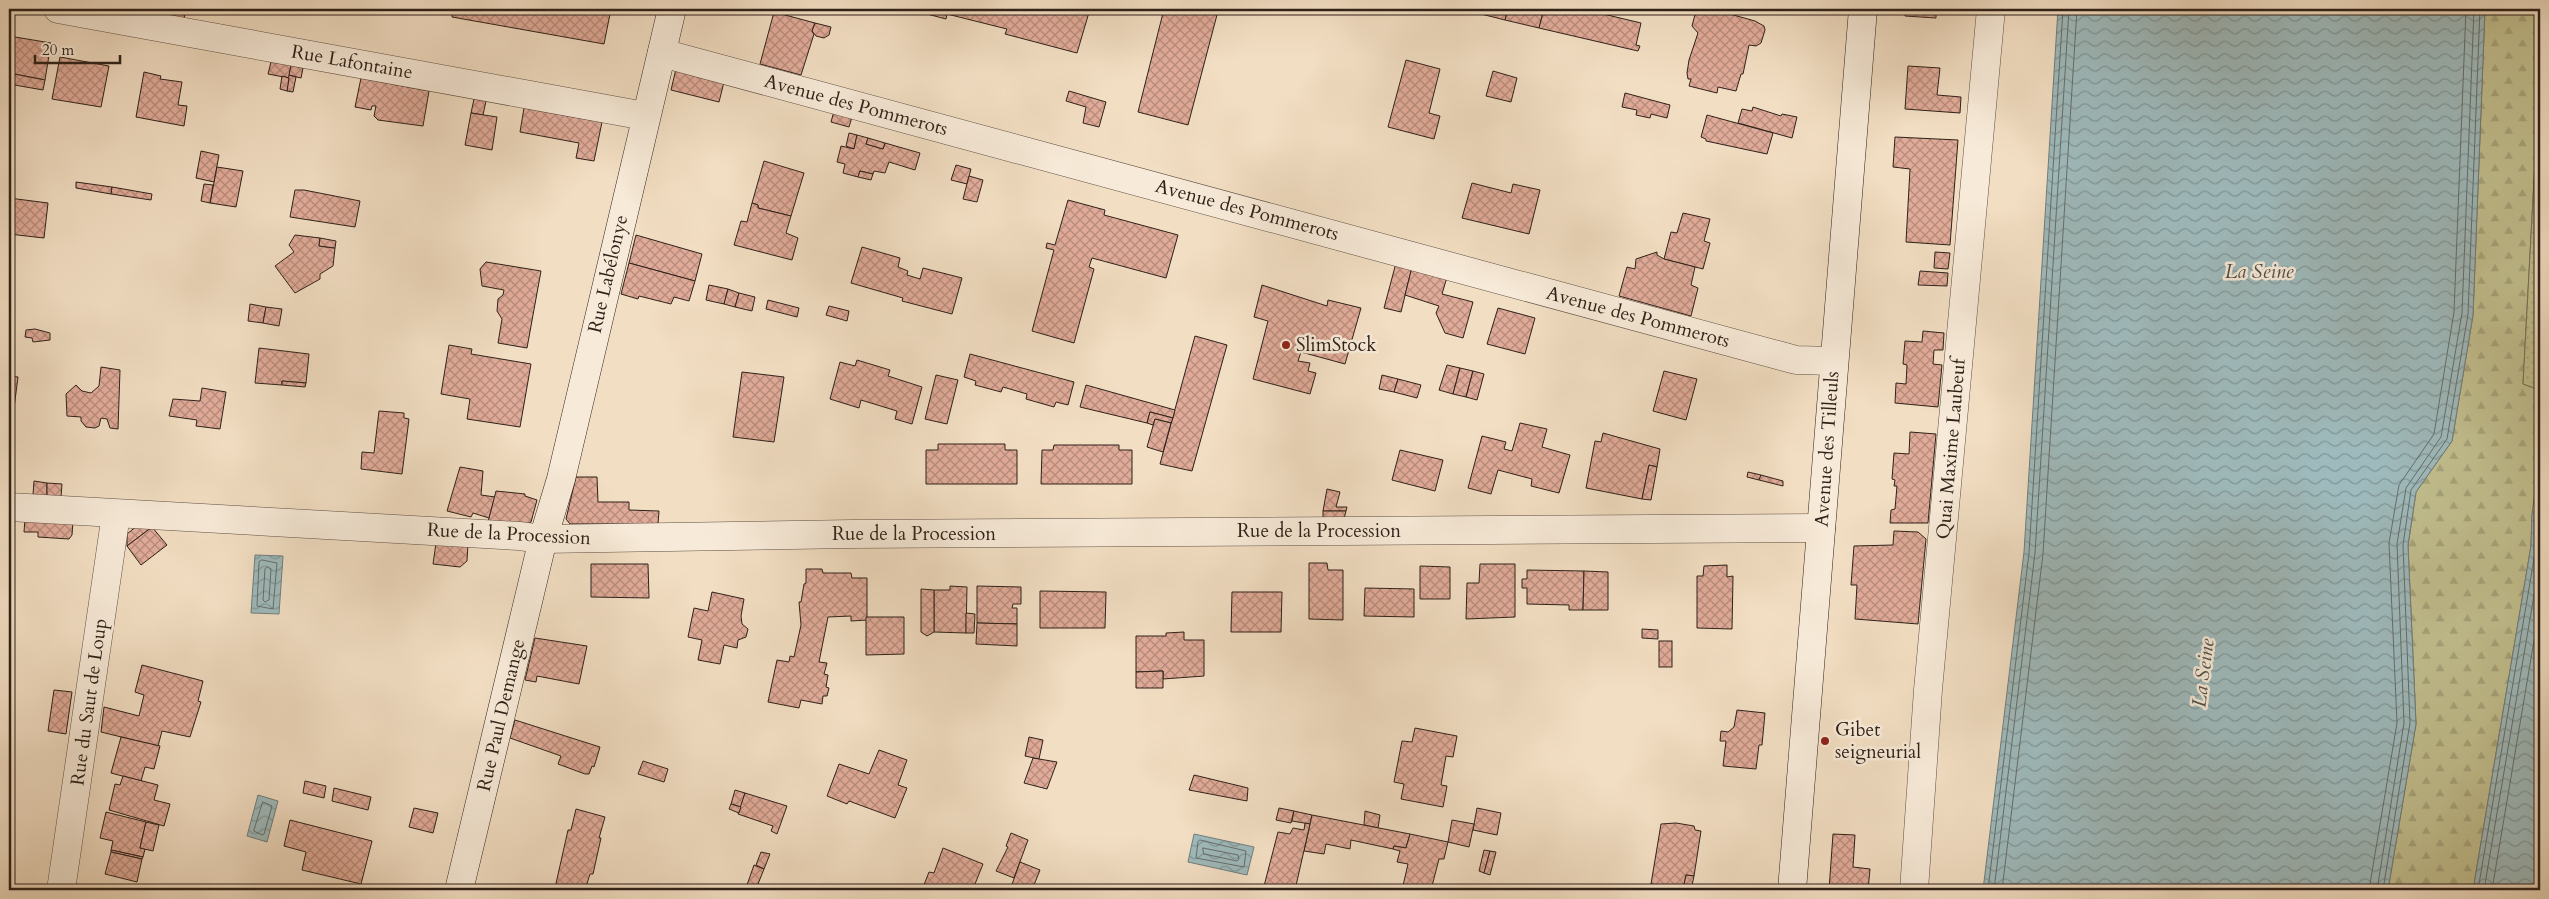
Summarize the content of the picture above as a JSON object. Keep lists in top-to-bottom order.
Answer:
{
  "streets": {
    "street": [
      "Rue Lafontaine",
      "Avenue des Pommerots",
      "Rue Labélonye",
      "Avenue des Tilleuls",
      "Quai Maxime Laubeuf",
      "Rue de la Procession",
      "Rue du Saut de Loup",
      "Rue Paul Demange"
    ]
  },
  "crossings": [
    ["Rue Lafontaine", "Rue Labélonye"],
    ["Avenue des Pommerots", "Rue Labélonye"],
    ["Avenue des Pommerots", "Avenue des Tilleuls"],
    ["Rue Labélonye", "Rue de la Procession"],
    ["Rue Labélonye", "Rue Paul Demange"],
    ["Avenue des Tilleuls", "Rue de la Procession"],
    ["Rue de la Procession", "Rue du Saut de Loup"],
    ["Rue de la Procession", "Rue Paul Demange"]
  ],
  "water": ["La Seine"],
  "places": ["SlimStock", "Gibet seigneurial"],
  "scale_bar": "20 m"
}
